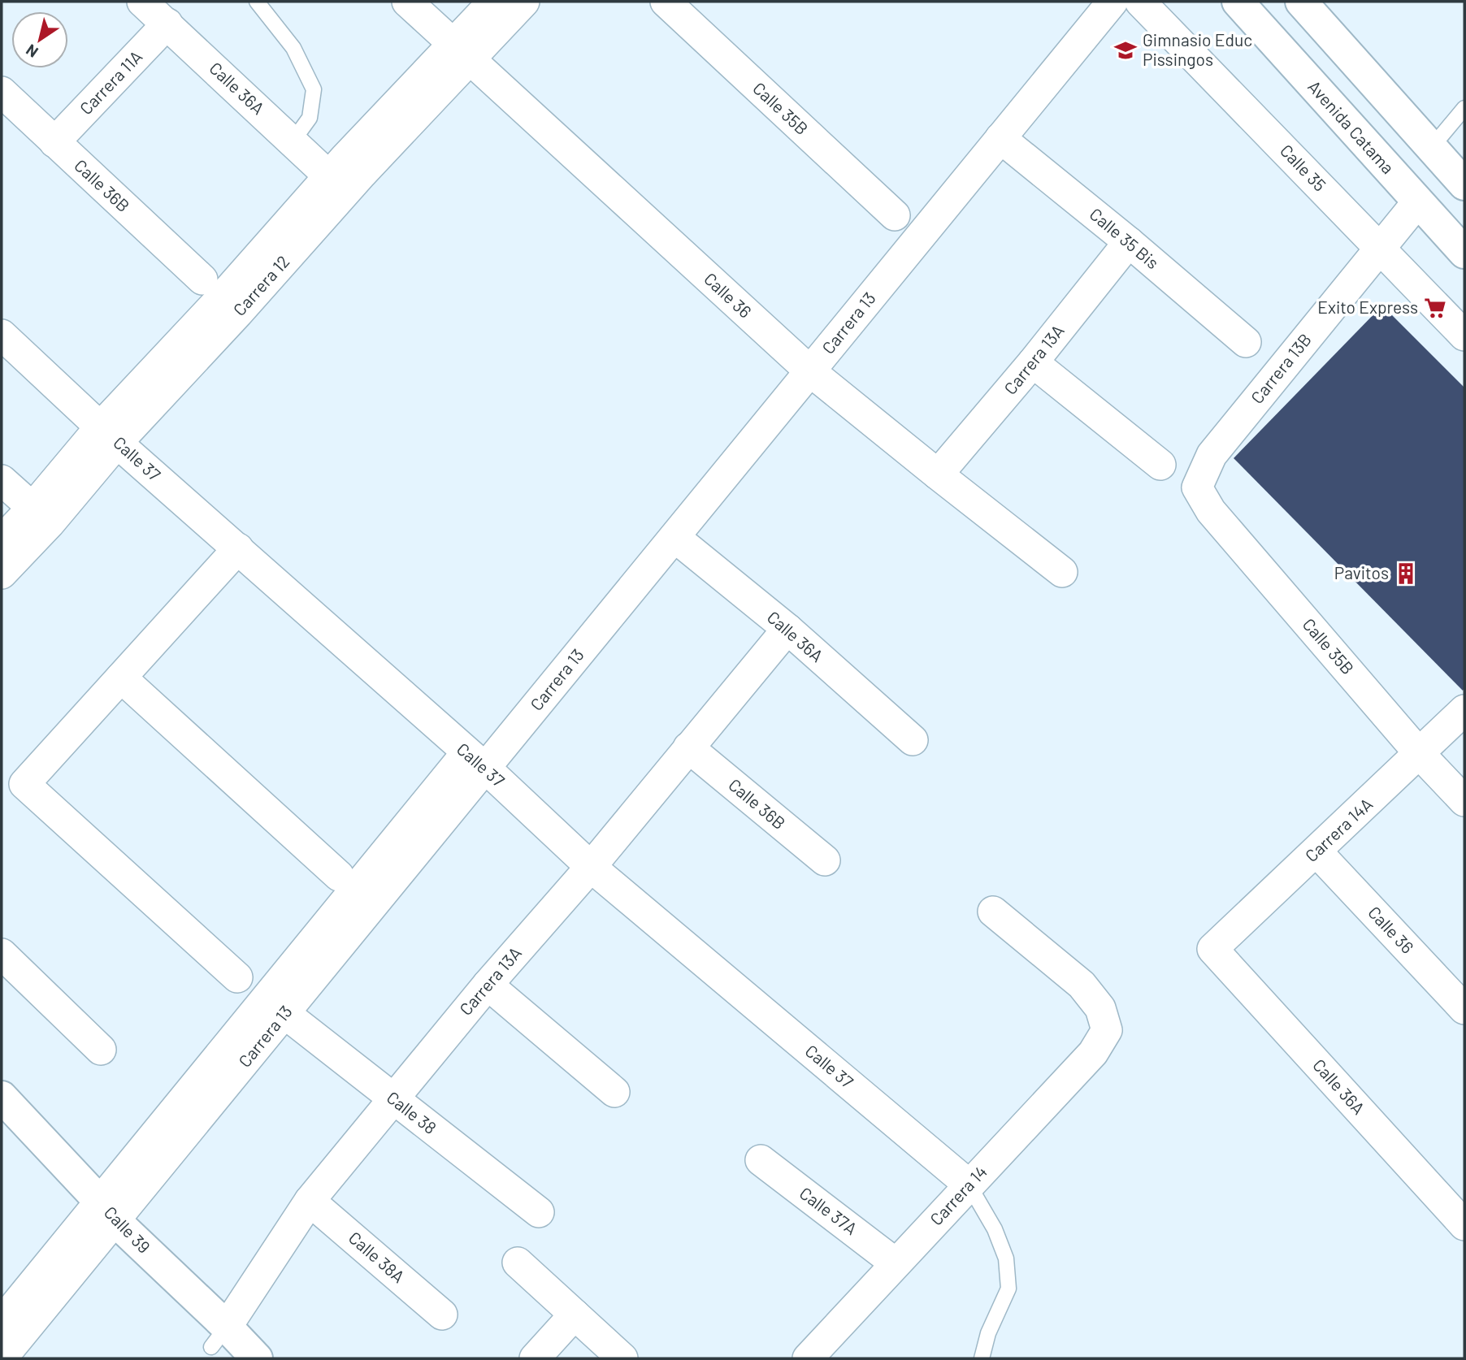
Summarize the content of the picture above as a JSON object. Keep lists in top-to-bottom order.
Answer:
{
  "streets": {
    "main road": ["Avenida Catama", "Calle 39"],
    "street": [
      "Carrera 11A",
      "Calle 36A",
      "Calle 35B",
      "Calle 35",
      "Calle 36B",
      "Calle 35 Bis",
      "Carrera 12",
      "Calle 36",
      "Carrera 13",
      "Carrera 13A",
      "Carrera 13B",
      "Calle 37",
      "Carrera 14A",
      "Calle 38",
      "Carrera 14",
      "Calle 37A",
      "Calle 38A"
    ]
  },
  "crossings": [
    ["Carrera 11A", "Calle 36A"],
    ["Carrera 11A", "Calle 36B"],
    ["Calle 36A", "Carrera 12"],
    ["Calle 36A", "Carrera 13"],
    ["Calle 36A", "Carrera 13A"],
    ["Calle 36A", "Carrera 14A"],
    ["Calle 35B", "Carrera 13B"],
    ["Calle 35B", "Carrera 14A"],
    ["Avenida Catama", "Carrera 13B"],
    ["Calle 35", "Carrera 13B"],
    ["Calle 36B", "Carrera 13A"],
    ["Calle 35 Bis", "Carrera 13"],
    ["Calle 35 Bis", "Carrera 13A"],
    ["Carrera 12", "Calle 36"],
    ["Carrera 12", "Calle 37"],
    ["Calle 36", "Carrera 13"],
    ["Calle 36", "Carrera 13A"],
    ["Calle 36", "Carrera 14A"],
    ["Carrera 13", "Calle 37"],
    ["Carrera 13", "Calle 38"],
    ["Carrera 13", "Calle 39"],
    ["Carrera 13A", "Calle 37"],
    ["Carrera 13A", "Calle 38"],
    ["Carrera 13A", "Calle 39"],
    ["Carrera 13A", "Calle 38A"],
    ["Calle 37", "Carrera 14"],
    ["Carrera 14", "Calle 37A"]
  ],
  "places": {
    "school or university": ["Gimnasio Educ Pissingos"],
    "supermarket": ["Exito Express"],
    "building": ["Pavitos"]
  },
  "north": "bottom left"
}
